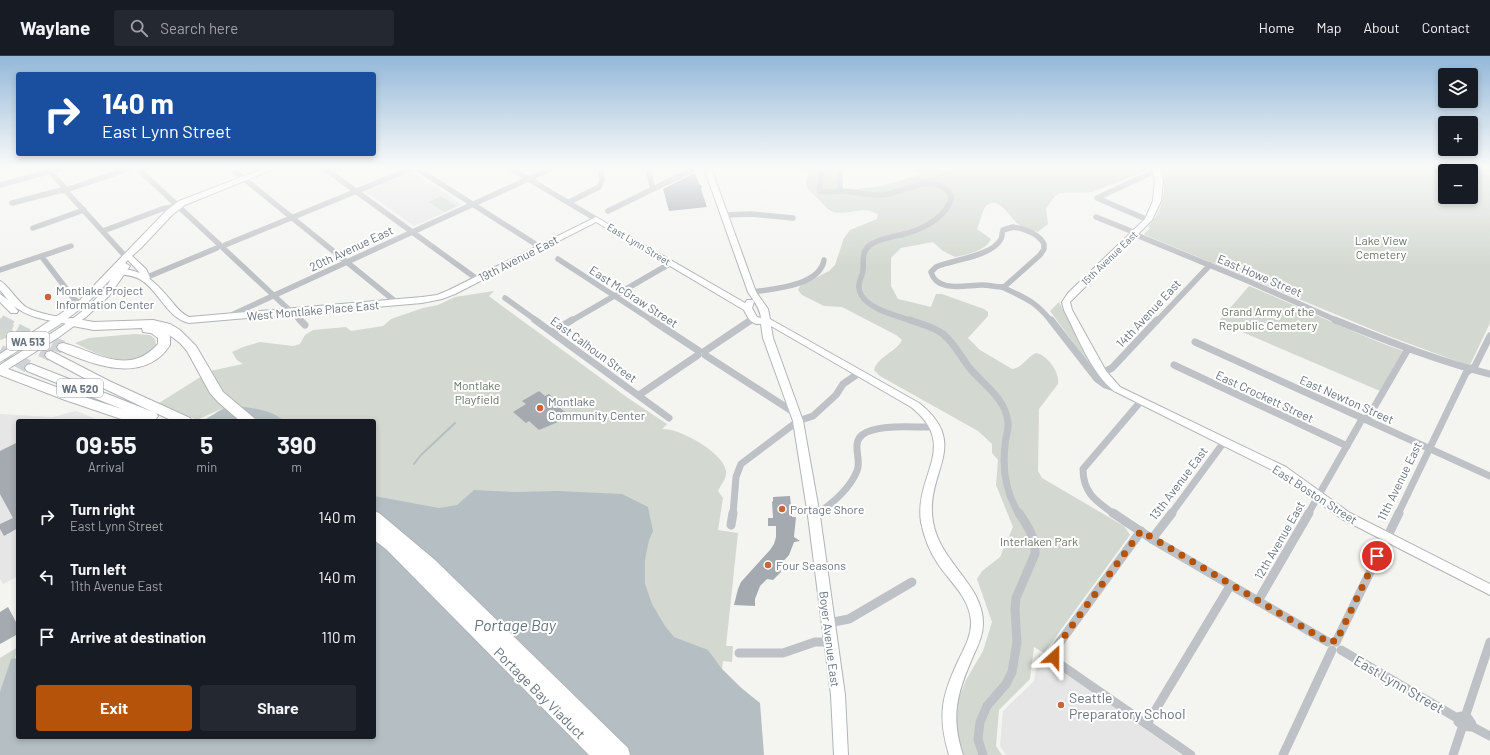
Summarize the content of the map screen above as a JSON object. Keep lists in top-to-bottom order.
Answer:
{
  "streets": {
    "highway": ["WA 520", "Portage Bay Viaduct"],
    "main road": ["WA 513"],
    "street": [
      "East Lynn Street",
      "20th Avenue East",
      "19th Avenue East",
      "15th Avenue East",
      "East Howe Street",
      "East McGraw Street",
      "West Montlake Place East",
      "14th Avenue East",
      "East Calhoun Street",
      "East Crockett Street",
      "East Newton Street",
      "11th Avenue East",
      "13th Avenue East",
      "East Boston Street",
      "12th Avenue East",
      "Boyer Avenue East"
    ]
  },
  "crossings": [
    ["East Lynn Street", "19th Avenue East"],
    ["East Lynn Street", "11th Avenue East"],
    ["East Lynn Street", "13th Avenue East"],
    ["East Lynn Street", "East Boston Street"],
    ["East Lynn Street", "12th Avenue East"],
    ["East Lynn Street", "Boyer Avenue East"],
    ["20th Avenue East", "West Montlake Place East"],
    ["19th Avenue East", "West Montlake Place East"],
    ["15th Avenue East", "East Howe Street"],
    ["15th Avenue East", "East Boston Street"],
    ["East Howe Street", "14th Avenue East"],
    ["East Howe Street", "11th Avenue East"],
    ["East Howe Street", "12th Avenue East"],
    ["East McGraw Street", "Boyer Avenue East"],
    ["14th Avenue East", "East Boston Street"],
    ["East Crockett Street", "12th Avenue East"],
    ["East Newton Street", "11th Avenue East"],
    ["East Newton Street", "12th Avenue East"],
    ["11th Avenue East", "East Boston Street"],
    ["13th Avenue East", "East Boston Street"],
    ["East Boston Street", "12th Avenue East"]
  ],
  "water": ["Portage Bay"],
  "parks": [
    "Lake View Cemetery",
    "Grand Army of the Republic Cemetery",
    "Montlake Playfield",
    "Interlaken Park"
  ],
  "places": [
    "Montlake Project Information Center",
    "Montlake Community Center",
    "Portage Shore",
    "Four Seasons",
    "Seattle Preparatory School"
  ],
  "page": {
    "header": "Waylane",
    "search": "Search here",
    "nav": [
      "Home",
      "Map",
      "About",
      "Contact"
    ],
    "map_buttons": ["+", "−"],
    "turn": ["140 m", "East Lynn Street"],
    "eta": [
      "09:55",
      "Arrival",
      "5",
      "min",
      "390",
      "m"
    ],
    "list": [
      {
        "name": "Turn right",
        "note": "East Lynn Street",
        "value": "140 m"
      },
      {
        "name": "Turn left",
        "note": "11th Avenue East",
        "value": "140 m"
      },
      {
        "name": "Arrive at destination",
        "value": "110 m"
      }
    ],
    "buttons": ["Exit", "Share"]
  }
}
